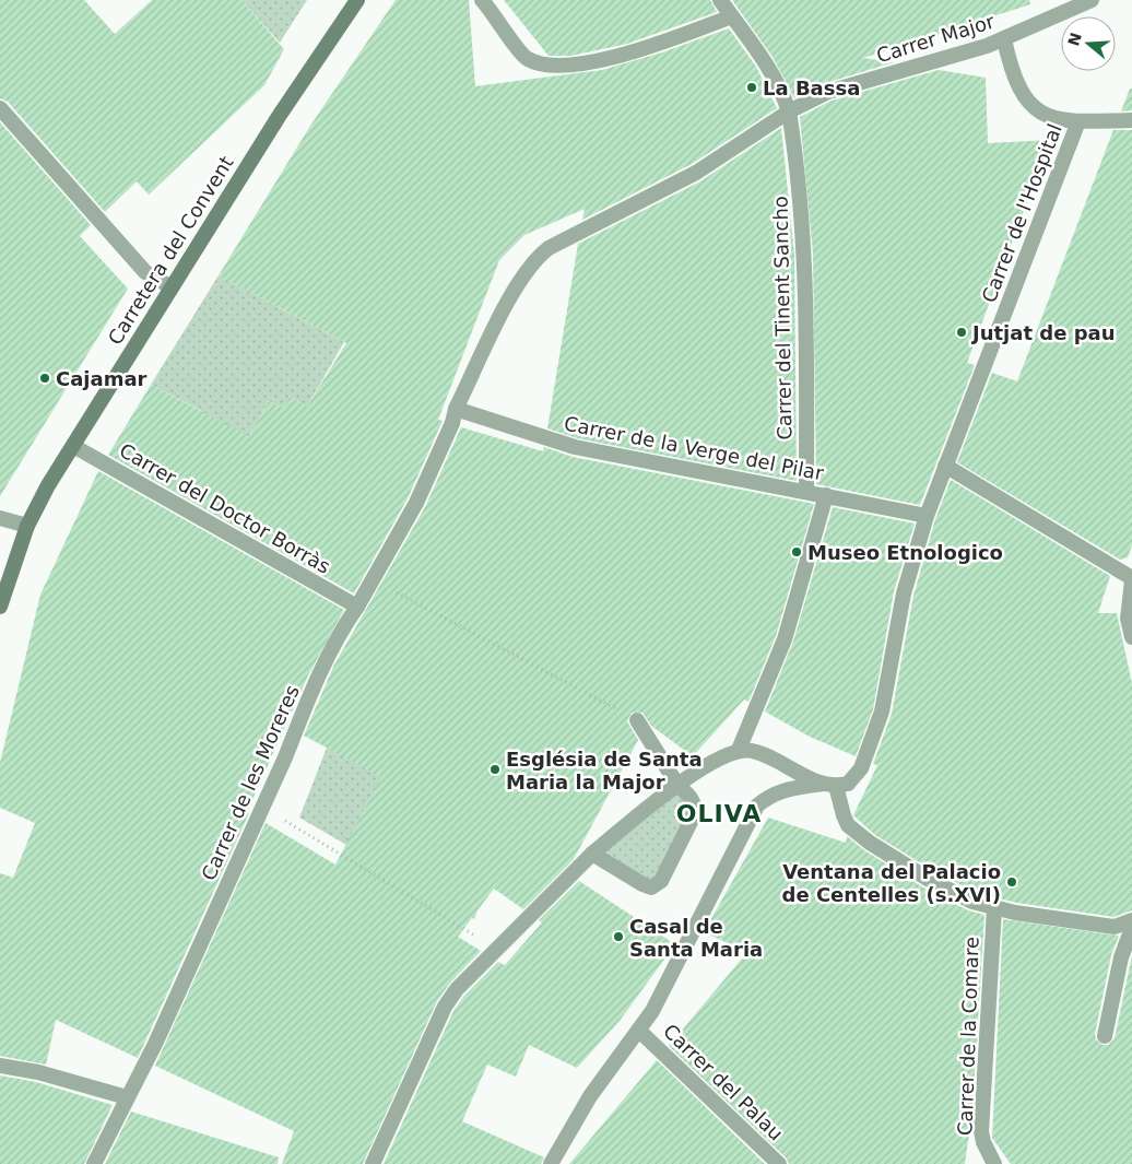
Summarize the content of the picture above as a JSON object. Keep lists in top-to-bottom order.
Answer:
{
  "streets": {
    "main road": ["Carretera del Convent"],
    "street": [
      "Carrer Major",
      "Carrer de l'Hospital",
      "Carrer del Tinent Sancho",
      "Carrer de la Verge del Pilar",
      "Carrer del Doctor Borràs",
      "Carrer de les Moreres",
      "Carrer de la Comare",
      "Carrer del Palau"
    ]
  },
  "crossings": [
    ["Carrer Major", "Carrer del Tinent Sancho"],
    ["Carrer Major", "Carrer de les Moreres"],
    ["Carrer de l'Hospital", "Carrer de la Verge del Pilar"],
    ["Carretera del Convent", "Carrer del Doctor Borràs"],
    ["Carrer del Tinent Sancho", "Carrer de la Verge del Pilar"],
    ["Carrer de la Verge del Pilar", "Carrer de les Moreres"],
    ["Carrer del Doctor Borràs", "Carrer de les Moreres"]
  ],
  "districts": ["OLIVA"],
  "places": [
    "La Bassa",
    "Jutjat de pau",
    "Cajamar",
    "Museo Etnologico",
    "Església de Santa Maria la Major",
    "Ventana del Palacio de Centelles (s.XVI)",
    "Casal de Santa Maria"
  ],
  "north": "left"
}
